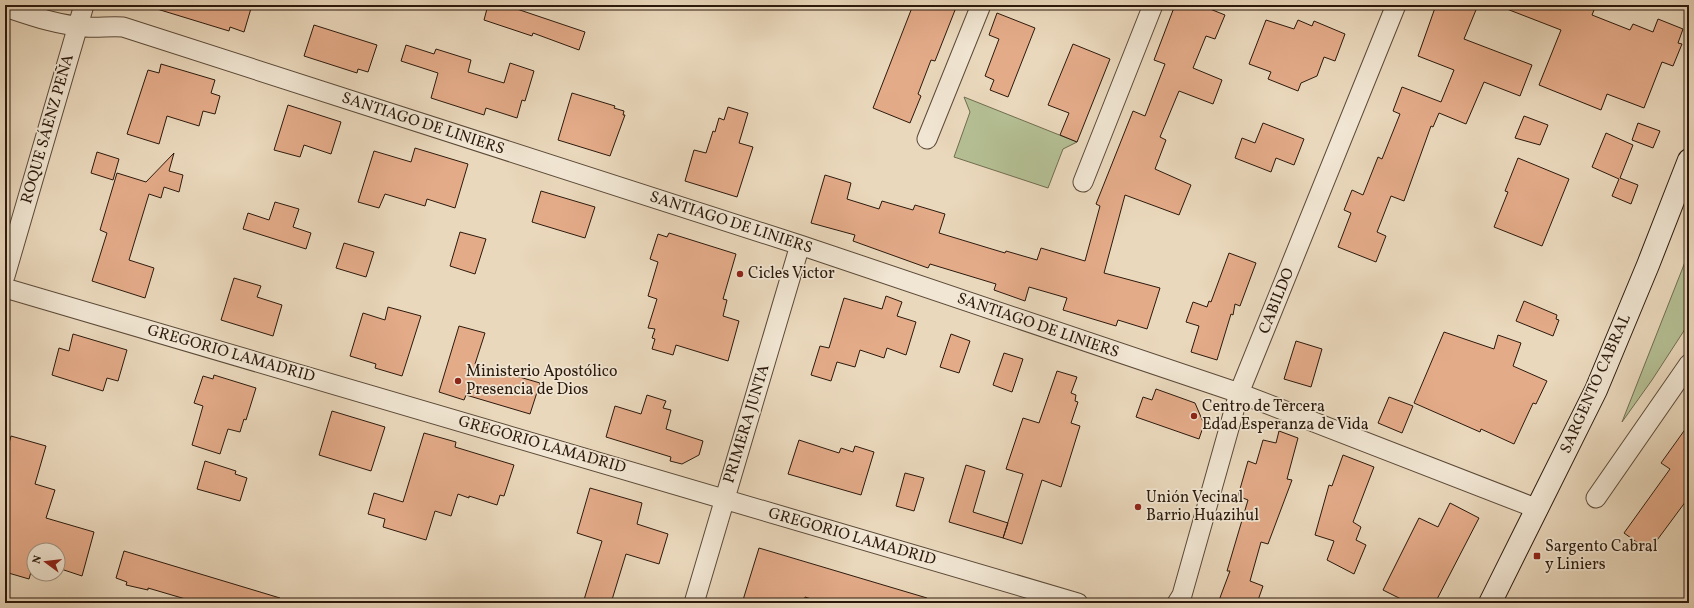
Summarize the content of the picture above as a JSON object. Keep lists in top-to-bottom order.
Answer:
{
  "streets": {
    "main road": ["SARGENTO CABRAL"],
    "street": [
      "SANTIAGO DE LINIERS",
      "ROQUE SÁENZ PEÑA",
      "CABILDO",
      "GREGORIO LAMADRID",
      "PRIMERA JUNTA"
    ]
  },
  "crossings": [
    ["SANTIAGO DE LINIERS", "ROQUE SÁENZ PEÑA"],
    ["SANTIAGO DE LINIERS", "CABILDO"],
    ["SANTIAGO DE LINIERS", "SARGENTO CABRAL"],
    ["SANTIAGO DE LINIERS", "PRIMERA JUNTA"],
    ["GREGORIO LAMADRID", "PRIMERA JUNTA"]
  ],
  "places": {
    "other": [
      "Cicles Victor",
      "Ministerio Apostólico Presencia de Dios",
      "Centro de Tercera Edad Esperanza de Vida",
      "Unión Vecinal Barrio Huazihul"
    ],
    "transit": ["Sargento Cabral y Liniers"]
  },
  "north": "left"
}
